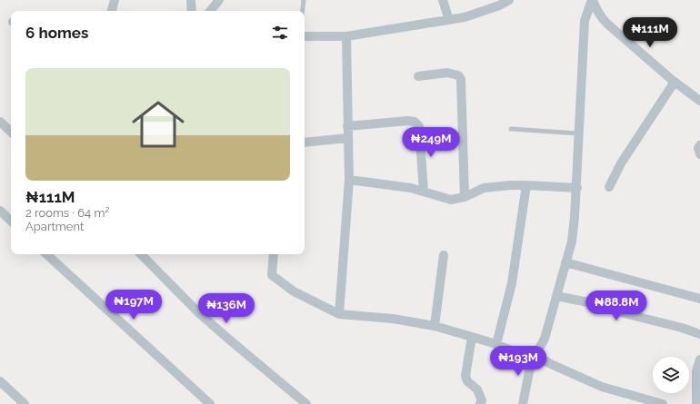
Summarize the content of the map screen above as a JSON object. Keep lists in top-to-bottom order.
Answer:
{
  "page": {
    "heading": "6 homes",
    "price": [
      "₦111M",
      "₦249M",
      "₦197M",
      "₦88.8M",
      "₦136M",
      "₦193M"
    ],
    "list": [
      {
        "name": "₦111M",
        "note": "2 rooms · 64 m² · Apartment"
      }
    ]
  }
}
